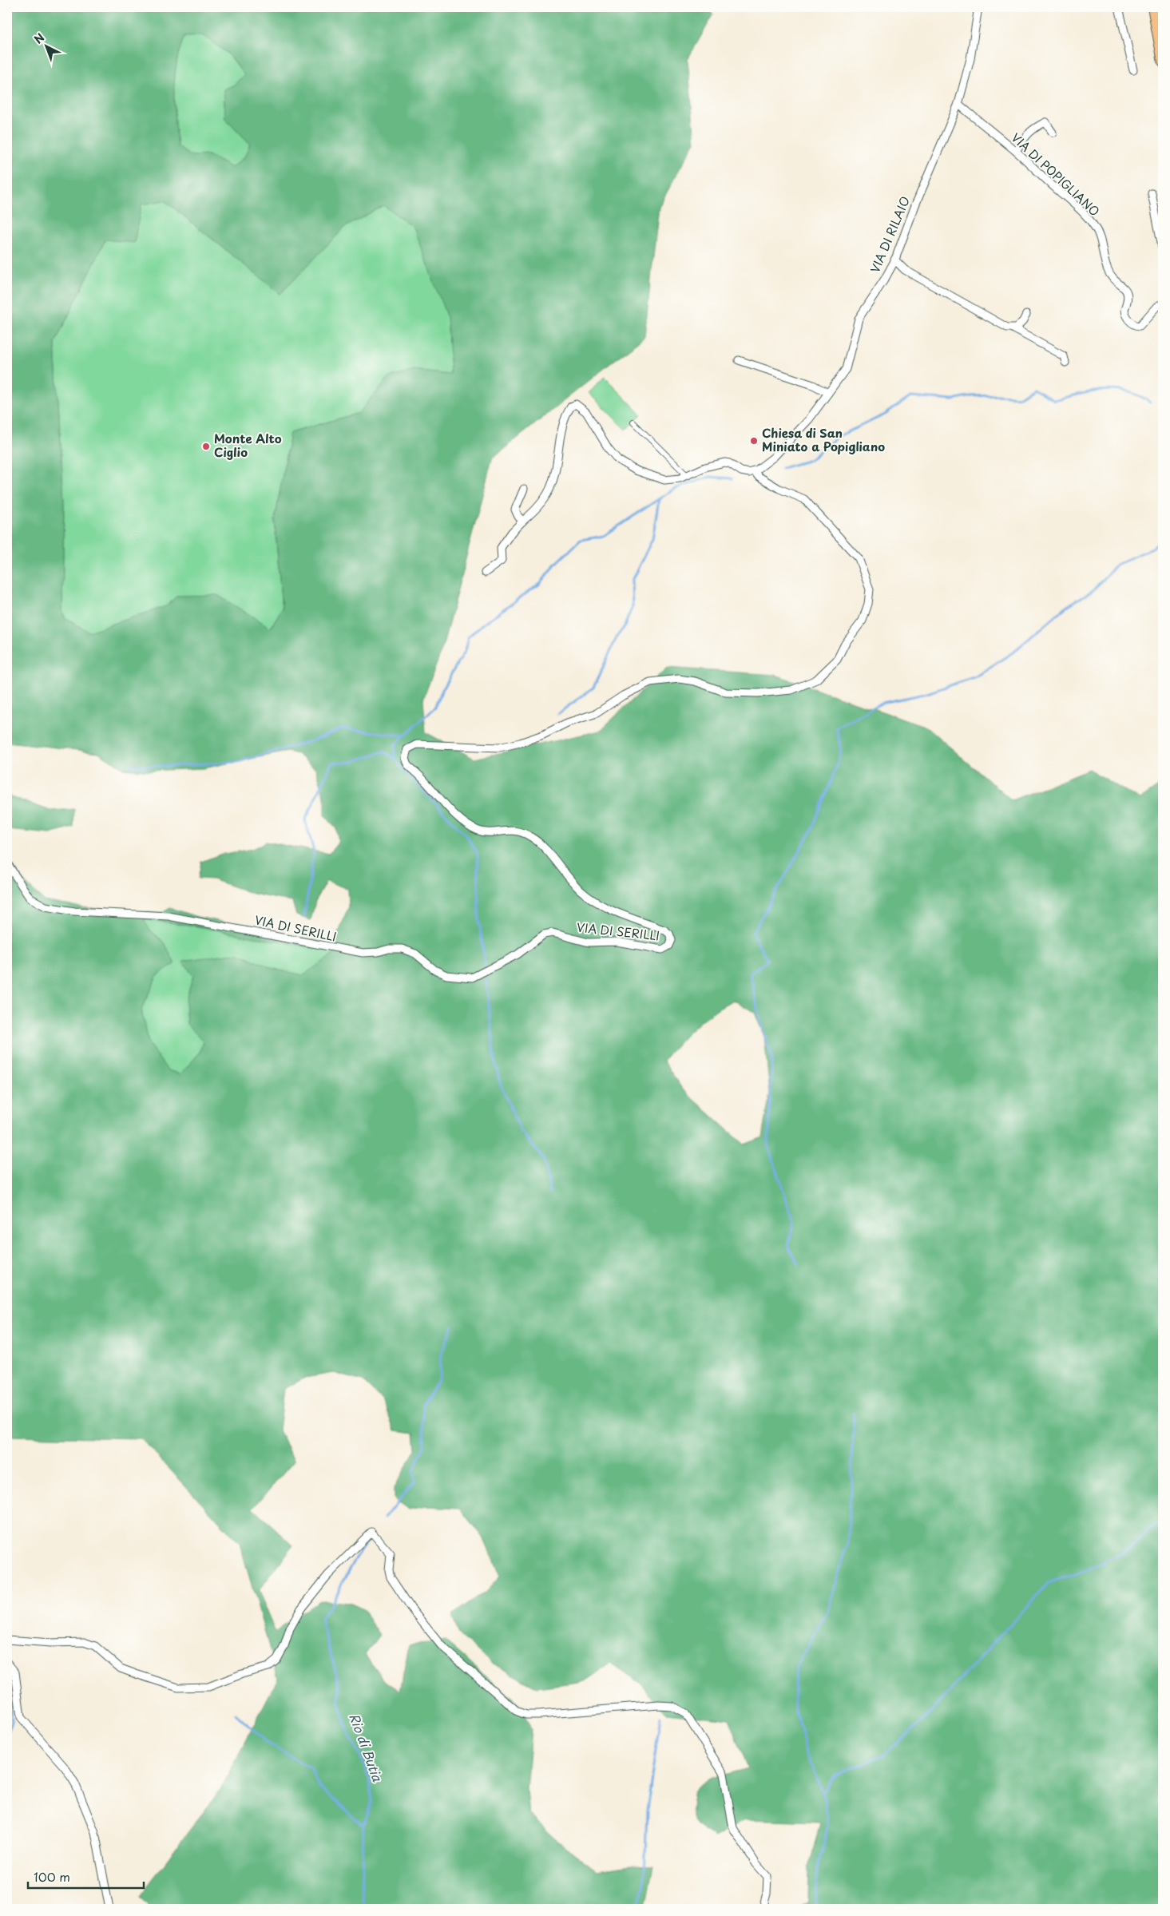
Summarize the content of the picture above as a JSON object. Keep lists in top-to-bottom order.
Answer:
{
  "streets": {
    "street": ["VIA DI POPIGLIANO", "VIA DI RILAIO", "VIA DI SERILLI"]
  },
  "crossings": [
    ["VIA DI POPIGLIANO", "VIA DI RILAIO"],
    ["VIA DI RILAIO", "VIA DI SERILLI"]
  ],
  "water": ["Rio di Butia"],
  "places": ["Chiesa di San Miniato a Popigliano", "Monte Alto Ciglio"],
  "scale_bar": "100 m",
  "north": "top left"
}
